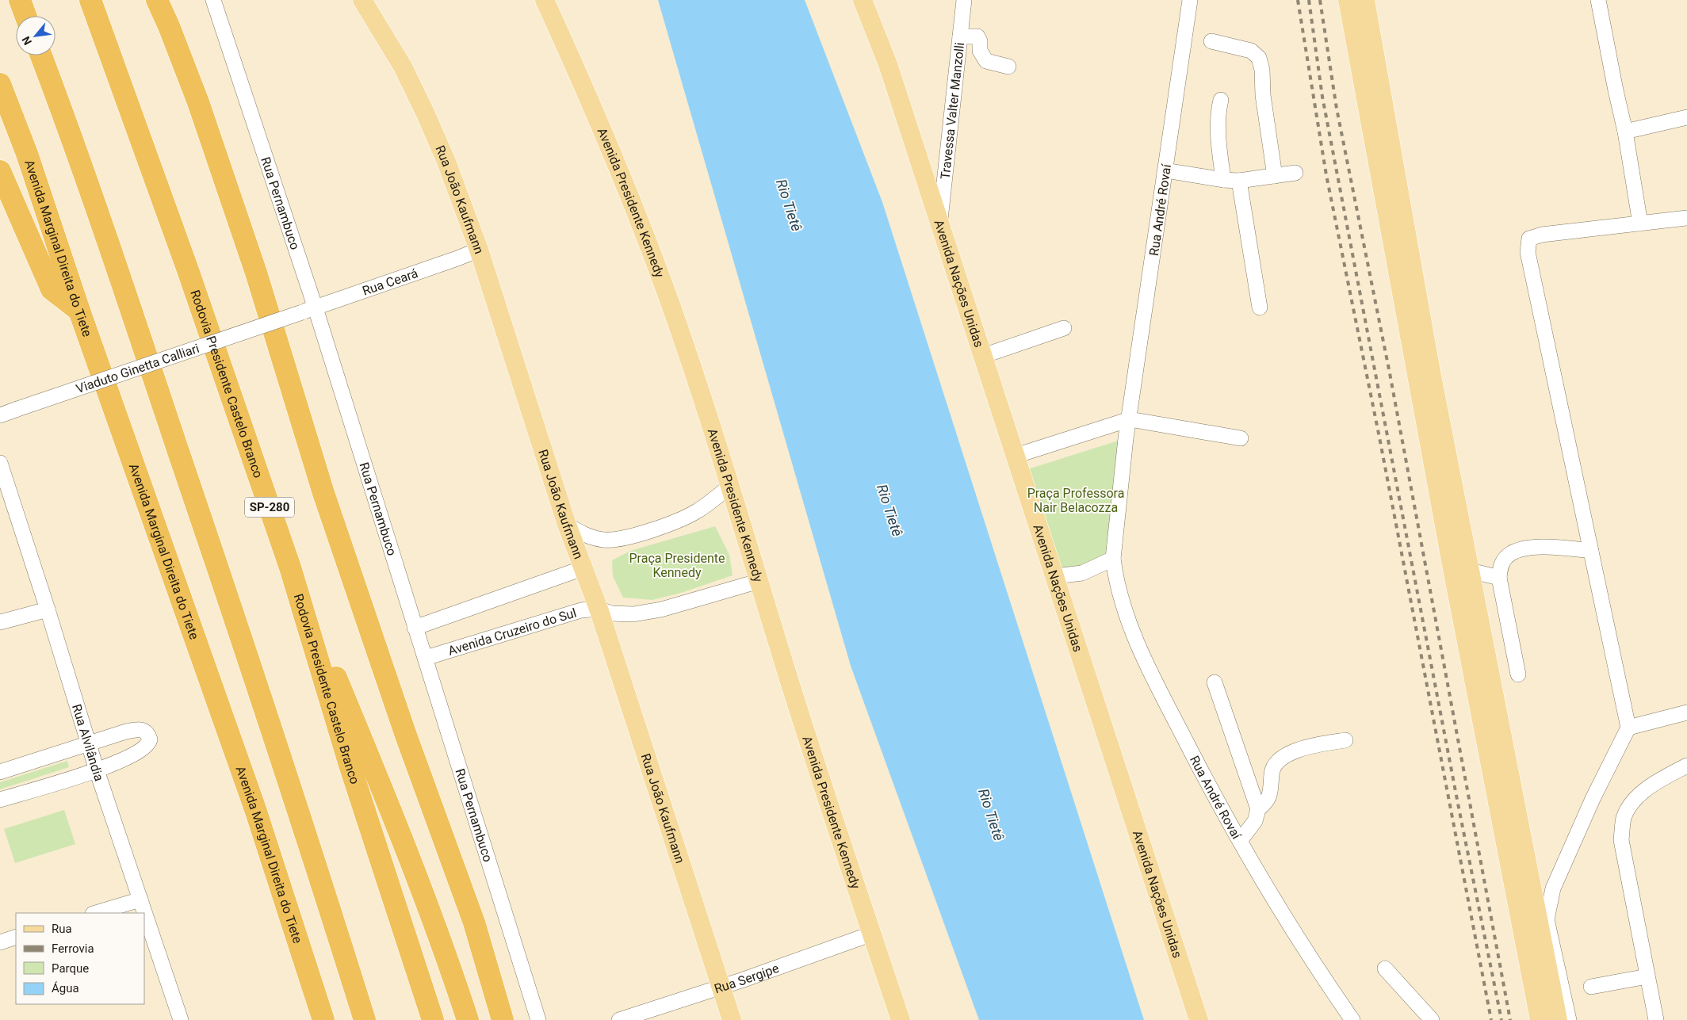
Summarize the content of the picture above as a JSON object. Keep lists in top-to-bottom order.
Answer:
{
  "streets": {
    "highway": ["Avenida Marginal Direita do Tiete", "Rodovia Presidente Castelo Branco", "SP-280"],
    "main road": ["Rua João Kaufmann", "Avenida Presidente Kennedy", "Avenida Nações Unidas"],
    "street": [
      "Travessa Valter Manzolli",
      "Rua Pernambuco",
      "Rua André Rovaí",
      "Rua Ceará",
      "Viaduto Ginetta Calliari",
      "Avenida Cruzeiro do Sul",
      "Rua Alvilândia",
      "Rua Sergipe"
    ]
  },
  "crossings": [
    ["Travessa Valter Manzolli", "Avenida Nações Unidas"],
    ["Rua João Kaufmann", "Rua Ceará"],
    ["Rua João Kaufmann", "Avenida Cruzeiro do Sul"],
    ["Rua João Kaufmann", "Rua Sergipe"],
    ["Avenida Presidente Kennedy", "Rua Sergipe"],
    ["Rua Pernambuco", "Rua Ceará"],
    ["Rua Pernambuco", "Viaduto Ginetta Calliari"],
    ["Rua Pernambuco", "Avenida Cruzeiro do Sul"],
    ["Rua Ceará", "Viaduto Ginetta Calliari"]
  ],
  "water": ["Rio Tietê"],
  "parks": ["Praça Professora Nair Belacozza", "Praça Presidente Kennedy"],
  "legend": [
    "Rua",
    "Ferrovia",
    "Parque",
    "Água"
  ],
  "north": "bottom left"
}
